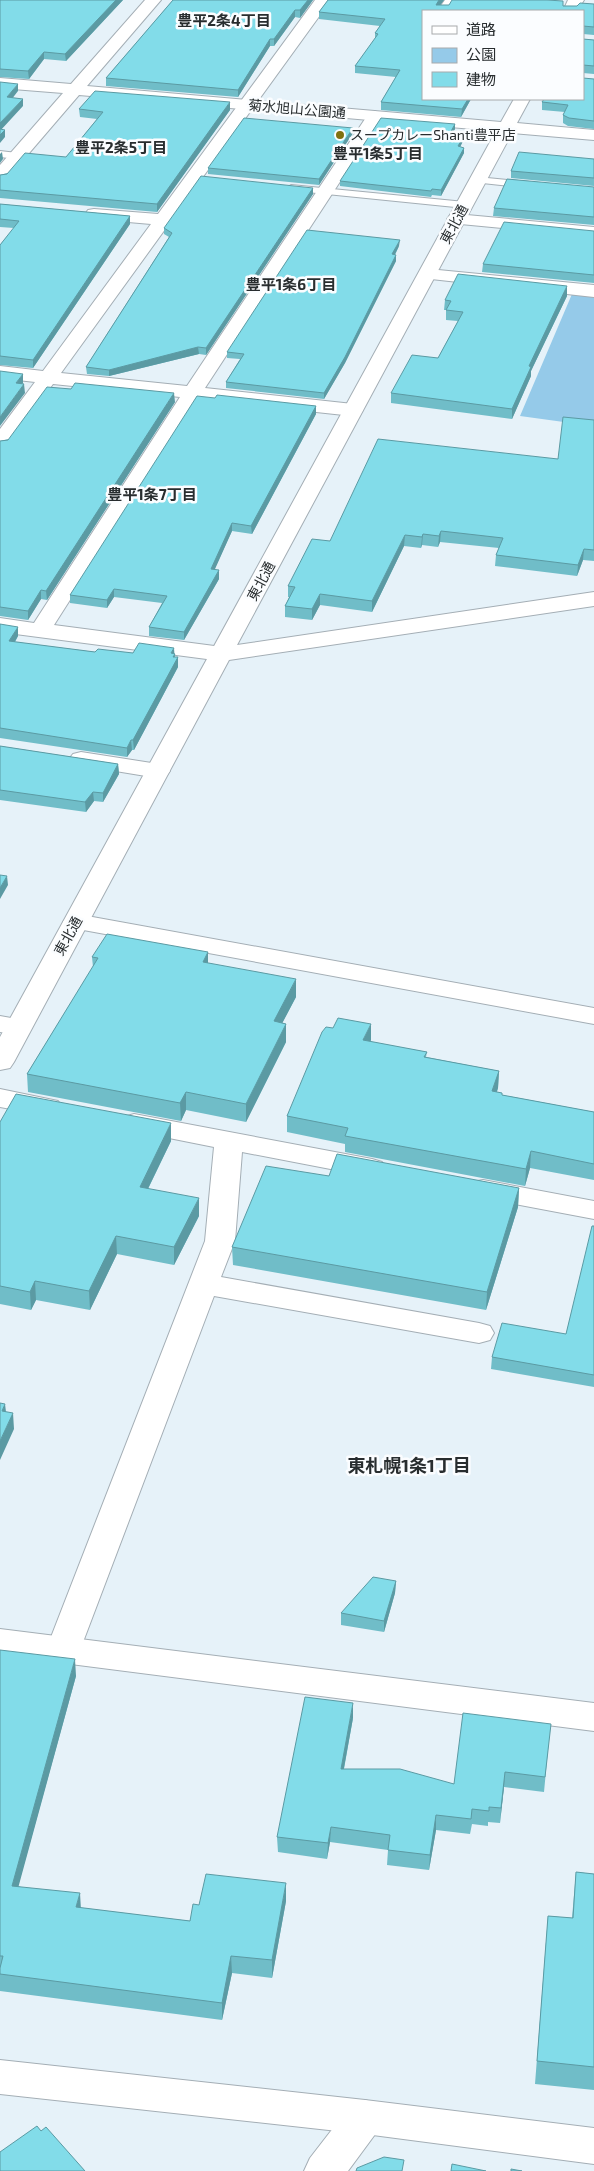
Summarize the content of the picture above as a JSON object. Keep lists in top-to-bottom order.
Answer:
{
  "streets": {
    "street": ["菊水旭山公園通", "東北通"]
  },
  "crossings": [
    ["菊水旭山公園通", "東北通"]
  ],
  "districts": [
    "豊平2条4丁目",
    "豊平2条5丁目",
    "豊平1条5丁目",
    "豊平1条6丁目",
    "豊平1条7丁目",
    "東札幌1条1丁目"
  ],
  "places": ["スープカレーShanti豊平店"],
  "legend": ["道路", "公園", "建物"]
}
